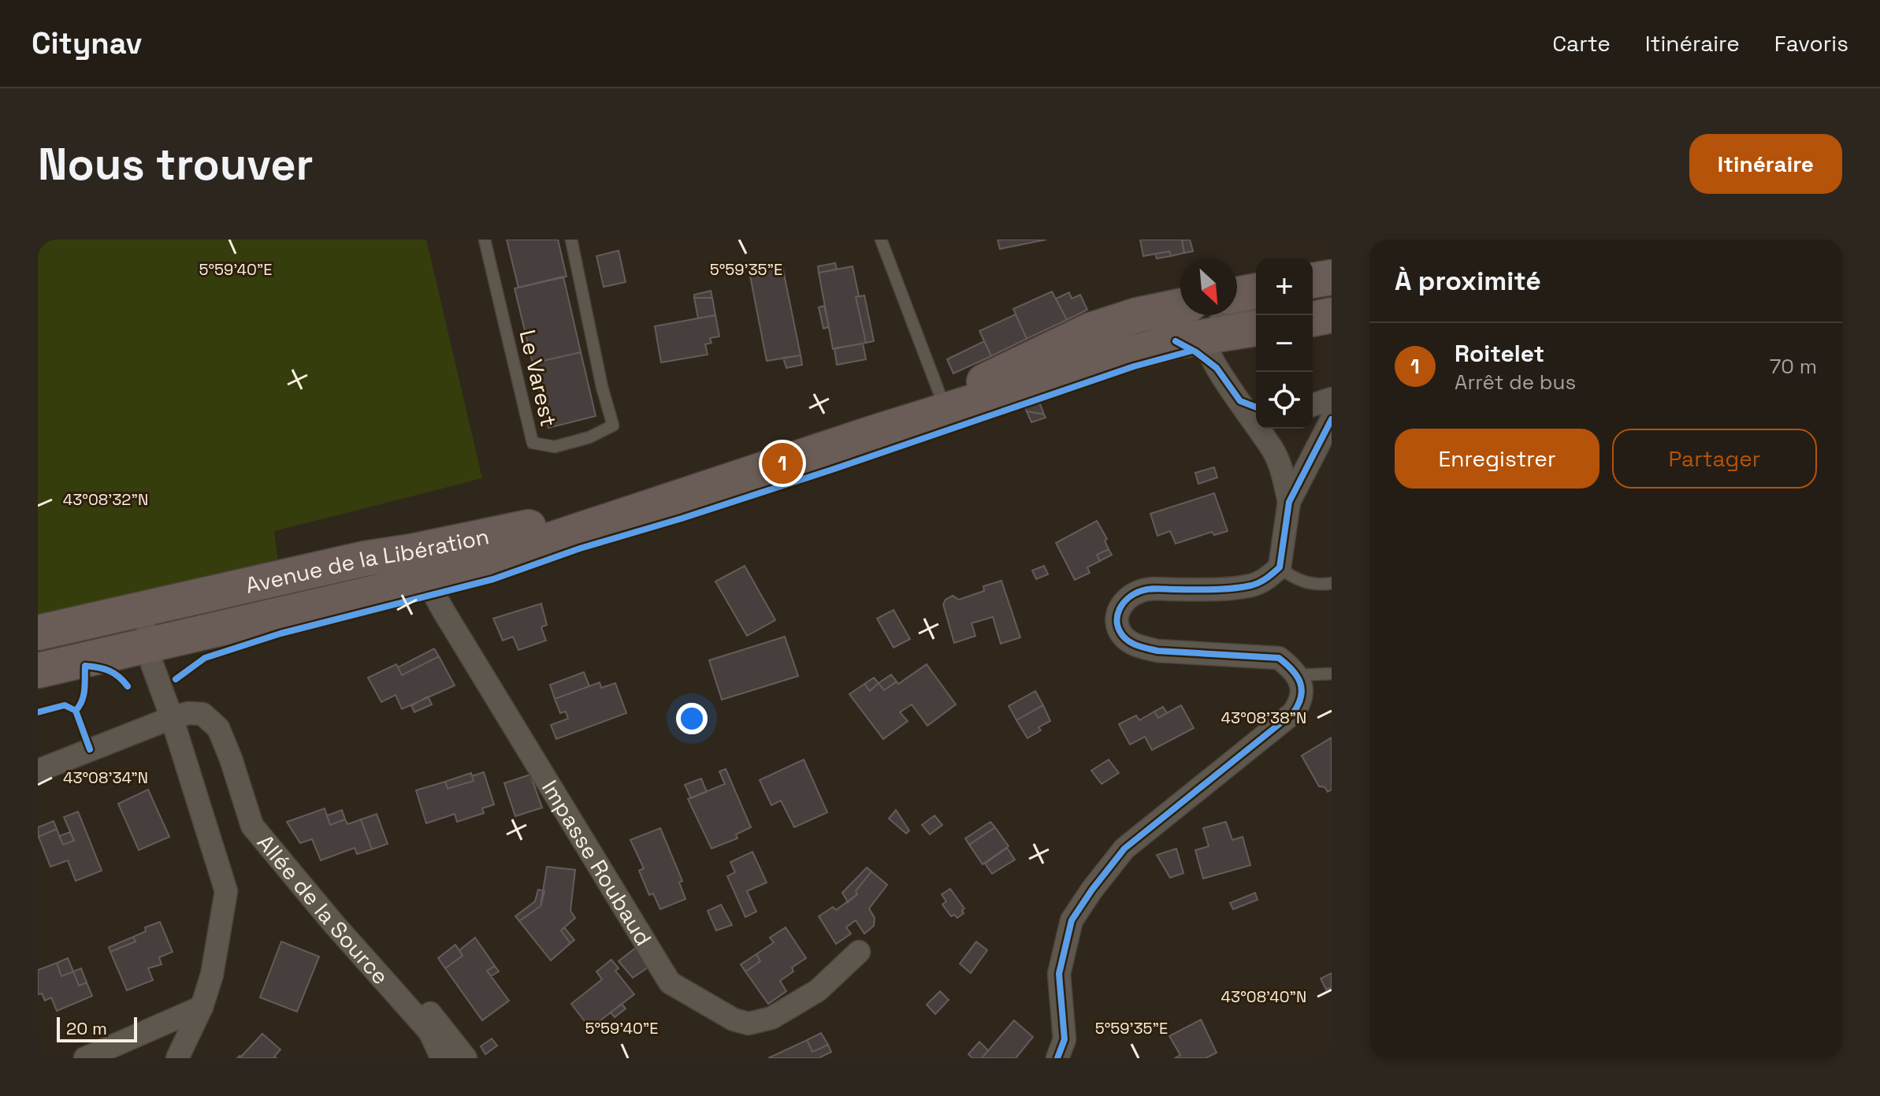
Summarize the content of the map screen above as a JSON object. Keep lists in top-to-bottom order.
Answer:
{
  "streets": {
    "main road": ["Avenue de la Libération"],
    "street": ["Impasse Roubaud", "Allée de la Source"],
    "lane": ["Le Varest"]
  },
  "crossings": [
    ["Avenue de la Libération", "Impasse Roubaud"]
  ],
  "scale_bar": "20 m",
  "north": "bottom right",
  "page": {
    "header": "Citynav",
    "nav": ["Carte", "Itinéraire", "Favoris"],
    "buttons": [
      "Itinéraire",
      ["Enregistrer", "Partager"]
    ],
    "title": "Nous trouver",
    "heading": "À proximité",
    "map_buttons": ["+", "−"],
    "list": [
      {
        "mark": "1",
        "name": "Roitelet",
        "note": "Arrêt de bus",
        "value": "70 m"
      }
    ],
    "pins": "1",
    "scale": "20 m"
  },
  "coordinates": [
    "5°59'40\"E",
    "5°59'35\"E",
    "43°08'32\"N",
    "43°08'38\"N",
    "43°08'34\"N",
    "43°08'40\"N"
  ]
}
